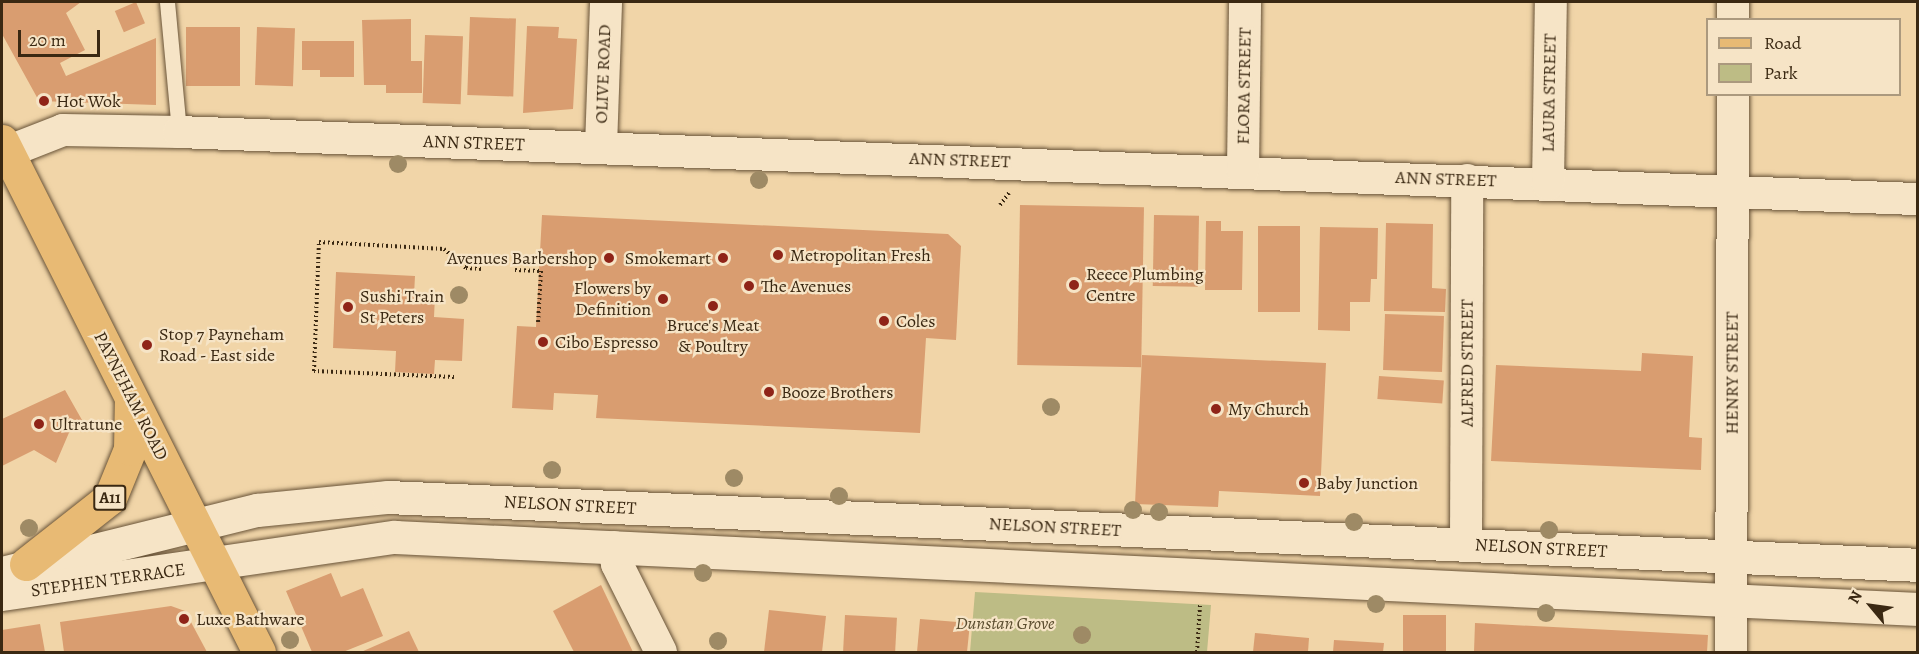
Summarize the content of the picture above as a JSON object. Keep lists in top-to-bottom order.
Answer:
{
  "streets": {
    "main road": [
      "PAYNEHAM ROAD",
      "A11",
      "NELSON STREET",
      "STEPHEN TERRACE"
    ],
    "street": [
      "OLIVE ROAD",
      "FLORA STREET",
      "LAURA STREET",
      "ANN STREET",
      "ALFRED STREET",
      "HENRY STREET"
    ]
  },
  "crossings": [
    ["OLIVE ROAD", "ANN STREET"],
    ["FLORA STREET", "ANN STREET"],
    ["LAURA STREET", "ANN STREET"],
    ["ANN STREET", "ALFRED STREET"],
    ["ANN STREET", "HENRY STREET"],
    ["ANN STREET", "PAYNEHAM ROAD"],
    ["ALFRED STREET", "NELSON STREET"],
    ["HENRY STREET", "NELSON STREET"],
    ["PAYNEHAM ROAD", "A11"],
    ["PAYNEHAM ROAD", "NELSON STREET"],
    ["PAYNEHAM ROAD", "STEPHEN TERRACE"],
    ["A11", "STEPHEN TERRACE"],
    ["NELSON STREET", "STEPHEN TERRACE"]
  ],
  "parks": ["Dunstan Grove"],
  "places": [
    "Hot Wok",
    "Metropolitan Fresh",
    "Avenues Barbershop",
    "Smokemart",
    "Reece Plumbing Centre",
    "The Avenues",
    "Flowers by Definition",
    "Bruce's Meat & Poultry",
    "Sushi Train St Peters",
    "Coles",
    "Cibo Espresso",
    "Stop 7 Payneham Road - East side",
    "Booze Brothers",
    "My Church",
    "Ultratune",
    "Baby Junction",
    "Luxe Bathware"
  ],
  "legend": ["Road", "Park"],
  "scale_bar": "20 m",
  "north": "top left"
}
